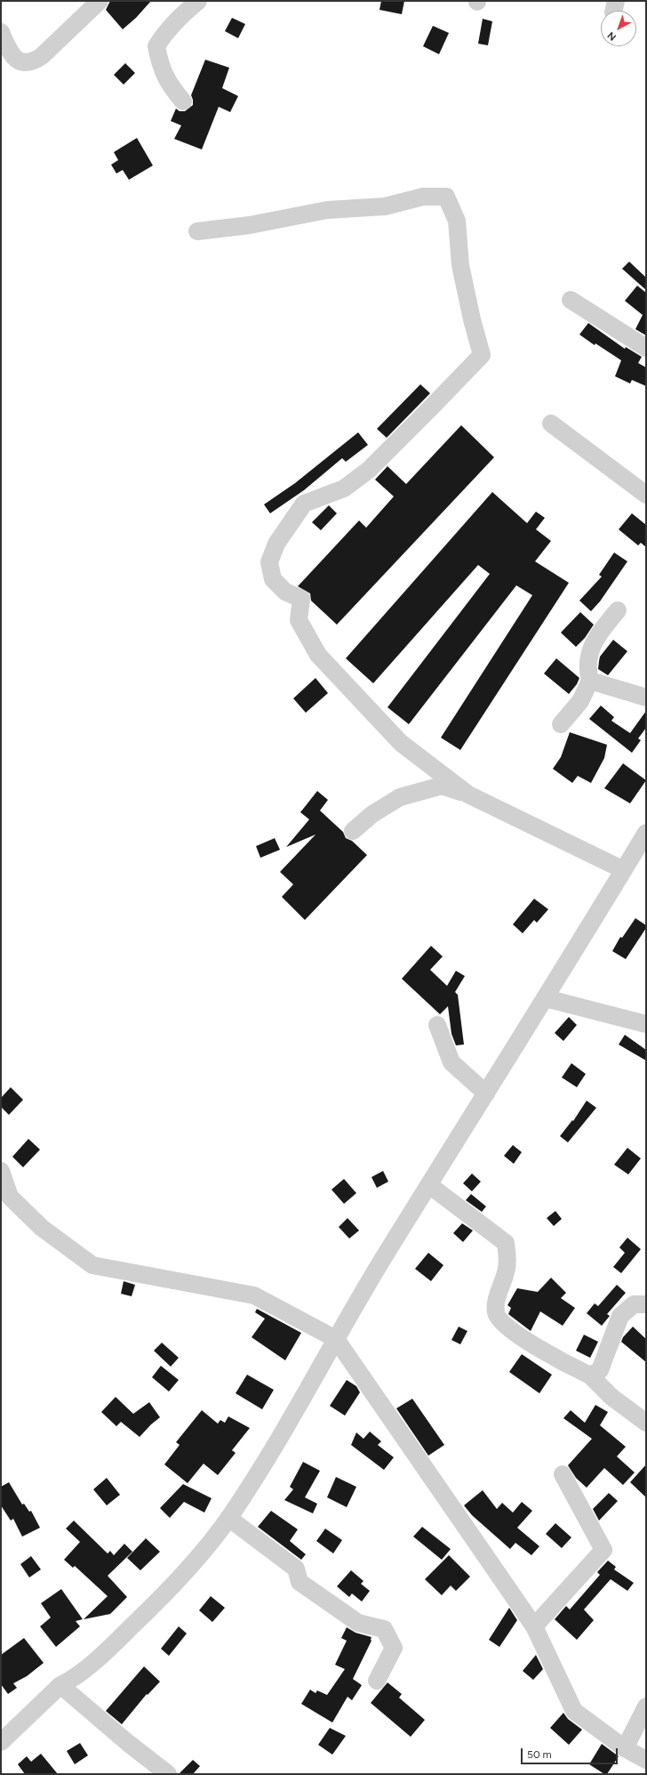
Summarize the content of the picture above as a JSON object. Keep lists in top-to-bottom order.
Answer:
{
  "scale_bar": "50 m",
  "north": "bottom left"
}
